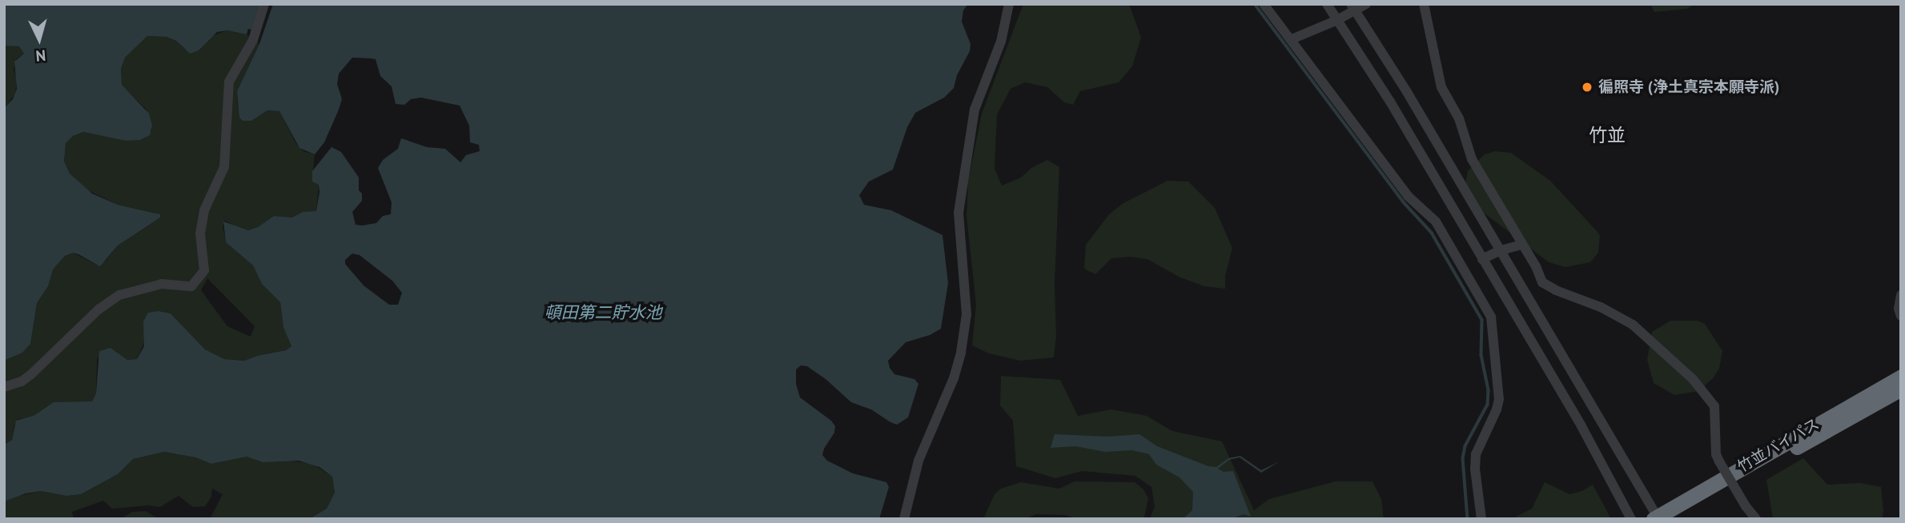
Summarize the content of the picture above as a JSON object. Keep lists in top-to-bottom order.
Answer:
{
  "streets": {
    "highway": ["竹並バイパス"]
  },
  "districts": ["竹並"],
  "water": ["頓田第二貯水池"],
  "places": ["徧照寺 (浄土真宗本願寺派)"],
  "north": "bottom"
}
